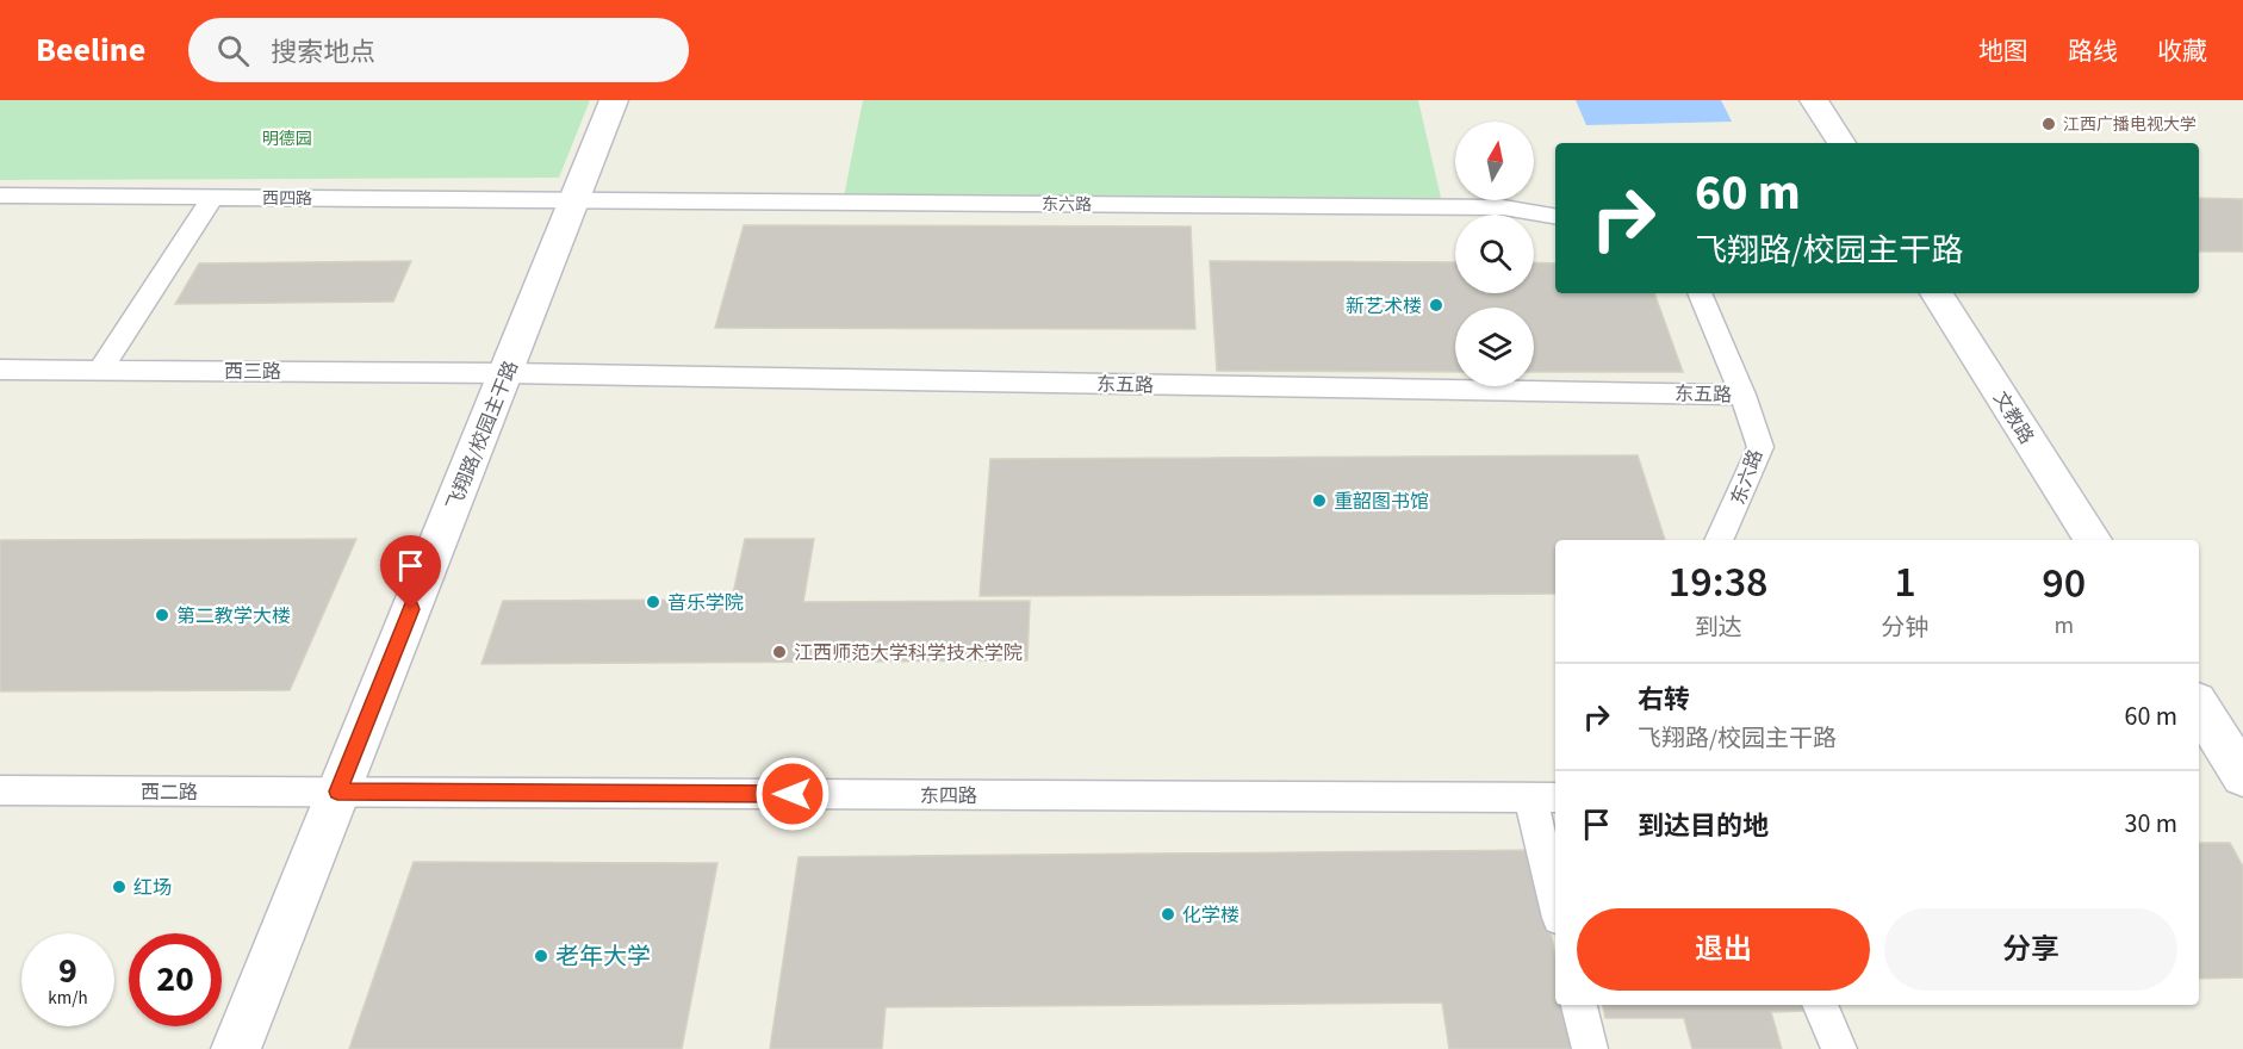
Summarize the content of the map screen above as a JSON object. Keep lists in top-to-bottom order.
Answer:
{
  "streets": {
    "street": ["文教路", "飞翔路/校园主干路"],
    "lane": [
      "西四路",
      "东六路",
      "西三路",
      "东五路",
      "西二路",
      "东四路"
    ]
  },
  "crossings": [
    ["西四路", "东六路"],
    ["西四路", "飞翔路/校园主干路"],
    ["东六路", "东五路"],
    ["东六路", "飞翔路/校园主干路"],
    ["西三路", "东五路"],
    ["西三路", "飞翔路/校园主干路"],
    ["东五路", "飞翔路/校园主干路"],
    ["飞翔路/校园主干路", "西二路"],
    ["飞翔路/校园主干路", "东四路"],
    ["西二路", "东四路"]
  ],
  "parks": ["明德园"],
  "places": [
    "江西广播电视大学",
    "新艺术楼",
    "重韶图书馆",
    "音乐学院",
    "第二教学大楼",
    "江西师范大学科学技术学院",
    "红场",
    "化学楼",
    "老年大学"
  ],
  "north": "top",
  "page": {
    "header": "Beeline",
    "search": "搜索地点",
    "nav": ["地图", "路线", "收藏"],
    "turn": ["60 m", "飞翔路/校园主干路"],
    "eta": [
      "19:38",
      "到达",
      "1",
      "分钟",
      "90",
      "m"
    ],
    "list": [
      {
        "name": "右转",
        "note": "飞翔路/校园主干路",
        "value": "60 m"
      },
      {
        "name": "到达目的地",
        "value": "30 m"
      }
    ],
    "buttons": ["退出", "分享"],
    "speed": "9 km/h",
    "limit": "20"
  }
}
